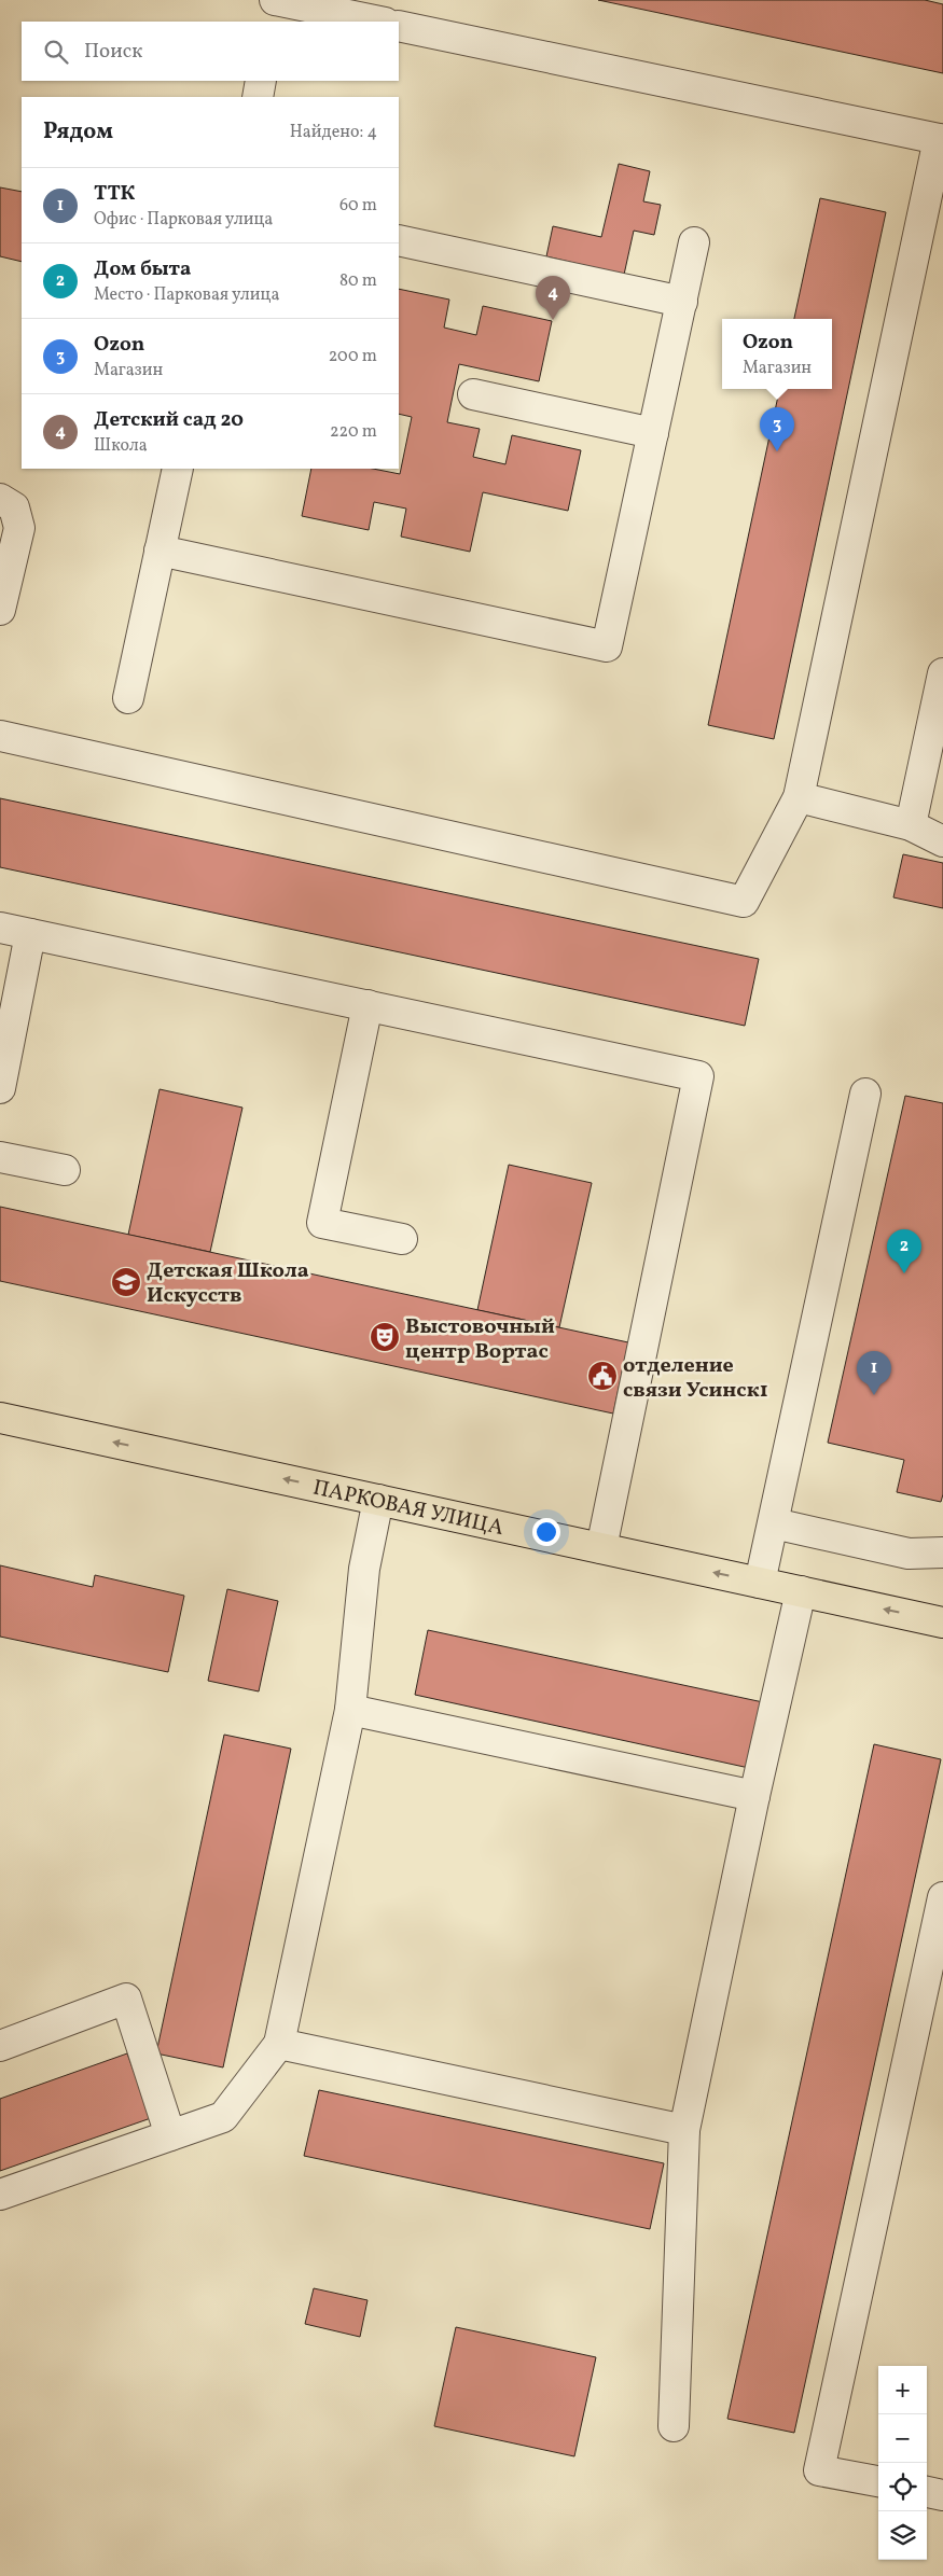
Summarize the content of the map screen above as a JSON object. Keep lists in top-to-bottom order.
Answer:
{
  "streets": {
    "main road": ["ПАРКОВАЯ УЛИЦА"]
  },
  "one_way": ["ПАРКОВАЯ УЛИЦА"],
  "places": {
    "school or university": ["Детская Школа Искусств"],
    "theatre": ["Выстовочный центр Вортас"],
    "public building": ["отделение связи Усинск1"]
  },
  "page": {
    "search": "Поиск",
    "heading": ["Рядом", "Найдено: 4"],
    "list": [
      {
        "mark": "1",
        "name": "ТТК",
        "note": "Офис · Парковая улица",
        "value": "60 m"
      },
      {
        "mark": "2",
        "name": "Дом быта",
        "note": "Место · Парковая улица",
        "value": "80 m"
      },
      {
        "mark": "3",
        "name": "Ozon",
        "note": "Магазин",
        "value": "200 m"
      },
      {
        "mark": "4",
        "name": "Детский сад 20",
        "note": "Школа",
        "value": "220 m"
      }
    ],
    "pins": [
      "4",
      "3",
      "2",
      "1"
    ],
    "popup": ["Ozon", "Магазин"],
    "map_buttons": ["+", "−"]
  }
}
